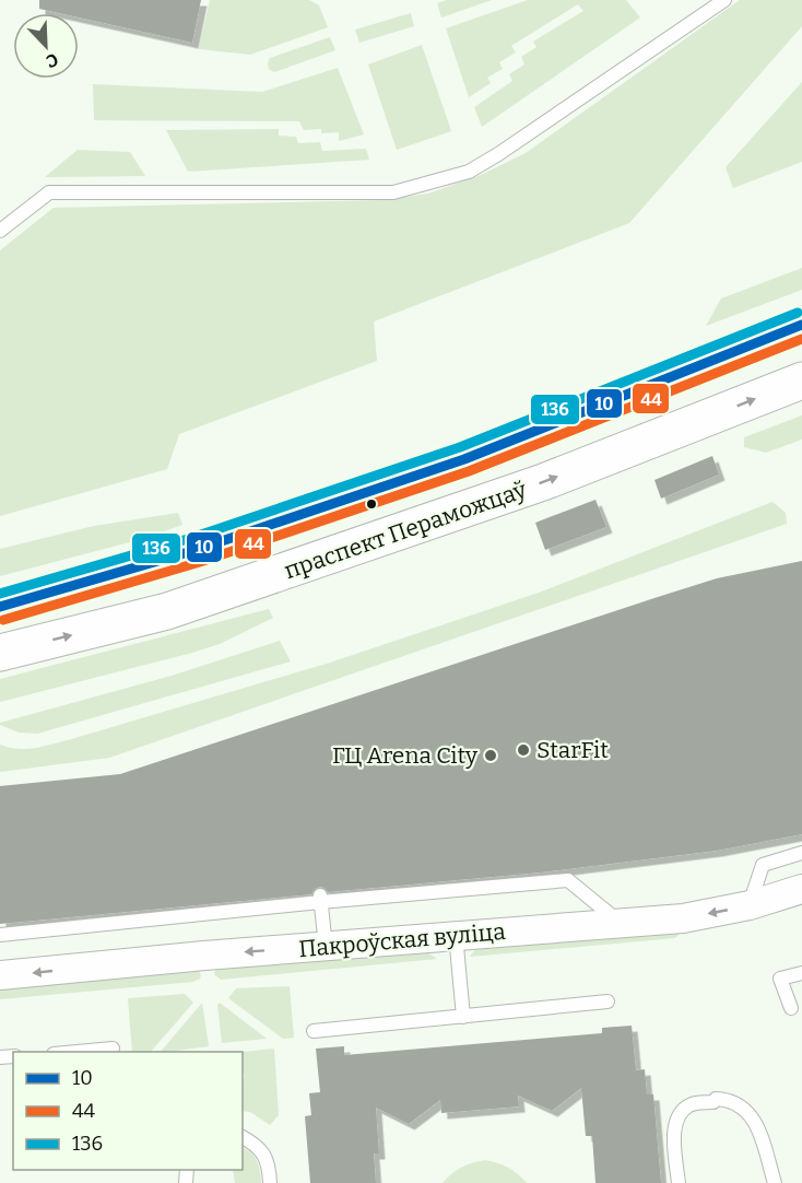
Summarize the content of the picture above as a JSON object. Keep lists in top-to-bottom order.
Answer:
{
  "streets": {
    "main road": ["праспект Пераможцаў"],
    "street": ["Пакроўская вуліца"]
  },
  "one_way": ["Пакроўская вуліца"],
  "places": ["StarFit", "ГЦ Arena City"],
  "lines": ["transit line 136", "transit line 10", "transit line 44"],
  "legend": ["10", "44", "136"],
  "north": "bottom right"
}
